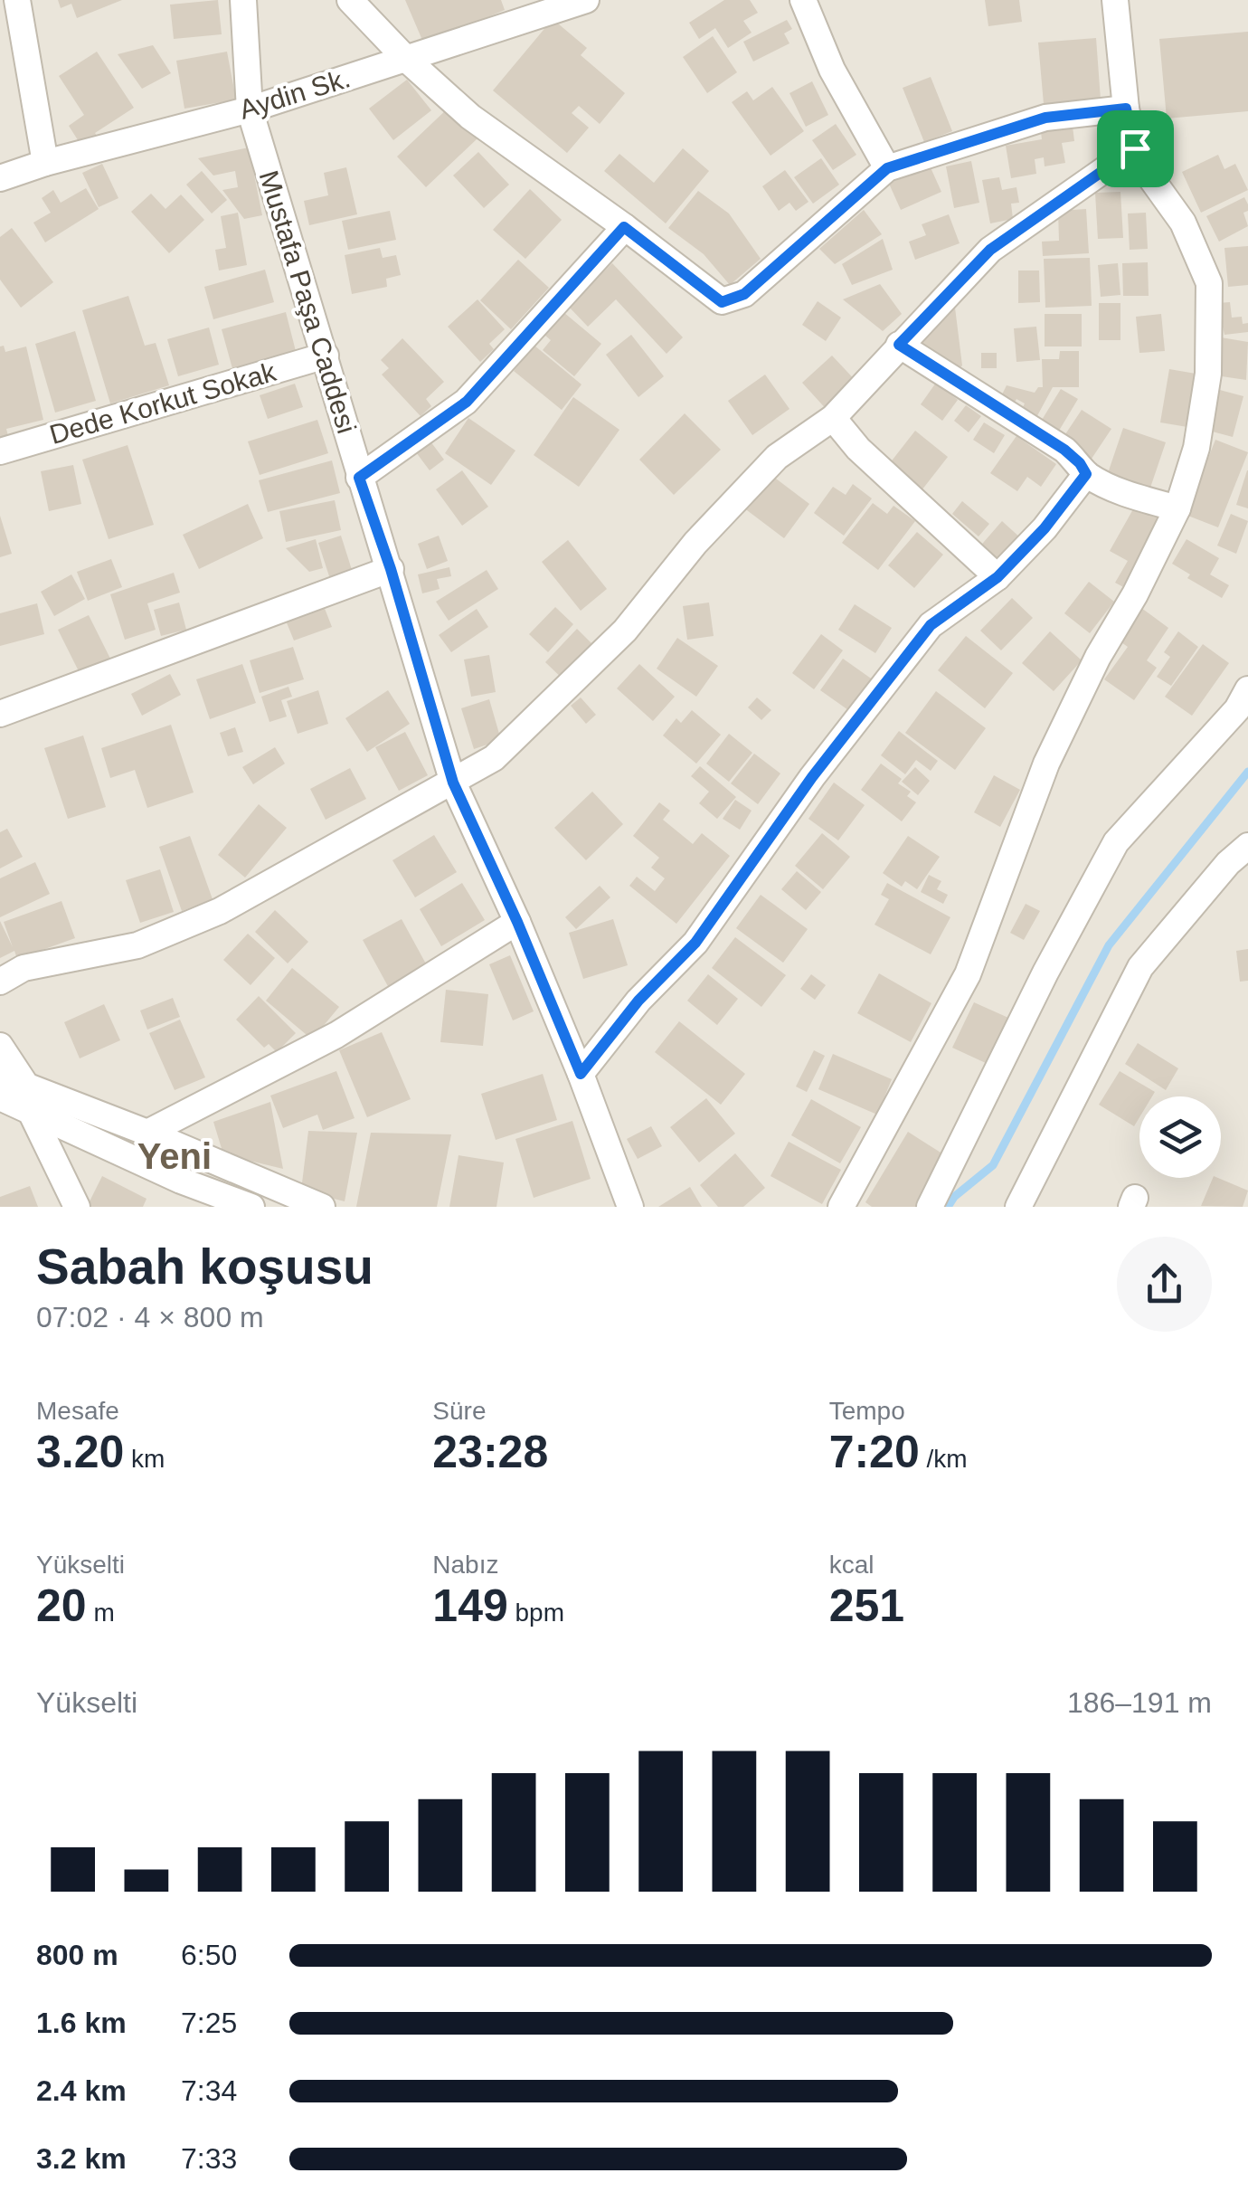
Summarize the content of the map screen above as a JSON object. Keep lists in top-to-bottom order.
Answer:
{
  "streets": {
    "street": ["Aydin Sk.", "Mustafa Paşa Caddesi", "Dede Korkut Sokak"]
  },
  "crossings": [
    ["Aydin Sk.", "Mustafa Paşa Caddesi"],
    ["Mustafa Paşa Caddesi", "Dede Korkut Sokak"]
  ],
  "districts": ["Yeni"],
  "page": {
    "heading": ["Sabah koşusu", "07:02 · 4 × 800 m"],
    "stats": [
      ["Mesafe", "3.20 km"],
      ["Süre", "23:28"],
      ["Tempo", "7:20 /km"],
      ["Yükselti", "20 m"],
      ["Nabız", "149 bpm"],
      ["kcal", "251"]
    ],
    "chart": ["Yükselti", "186–191 m"],
    "list": [
      {
        "name": "800 m",
        "note": "6:50"
      },
      {
        "name": "1.6 km",
        "note": "7:25"
      },
      {
        "name": "2.4 km",
        "note": "7:34"
      },
      {
        "name": "3.2 km",
        "note": "7:33"
      }
    ]
  }
}
